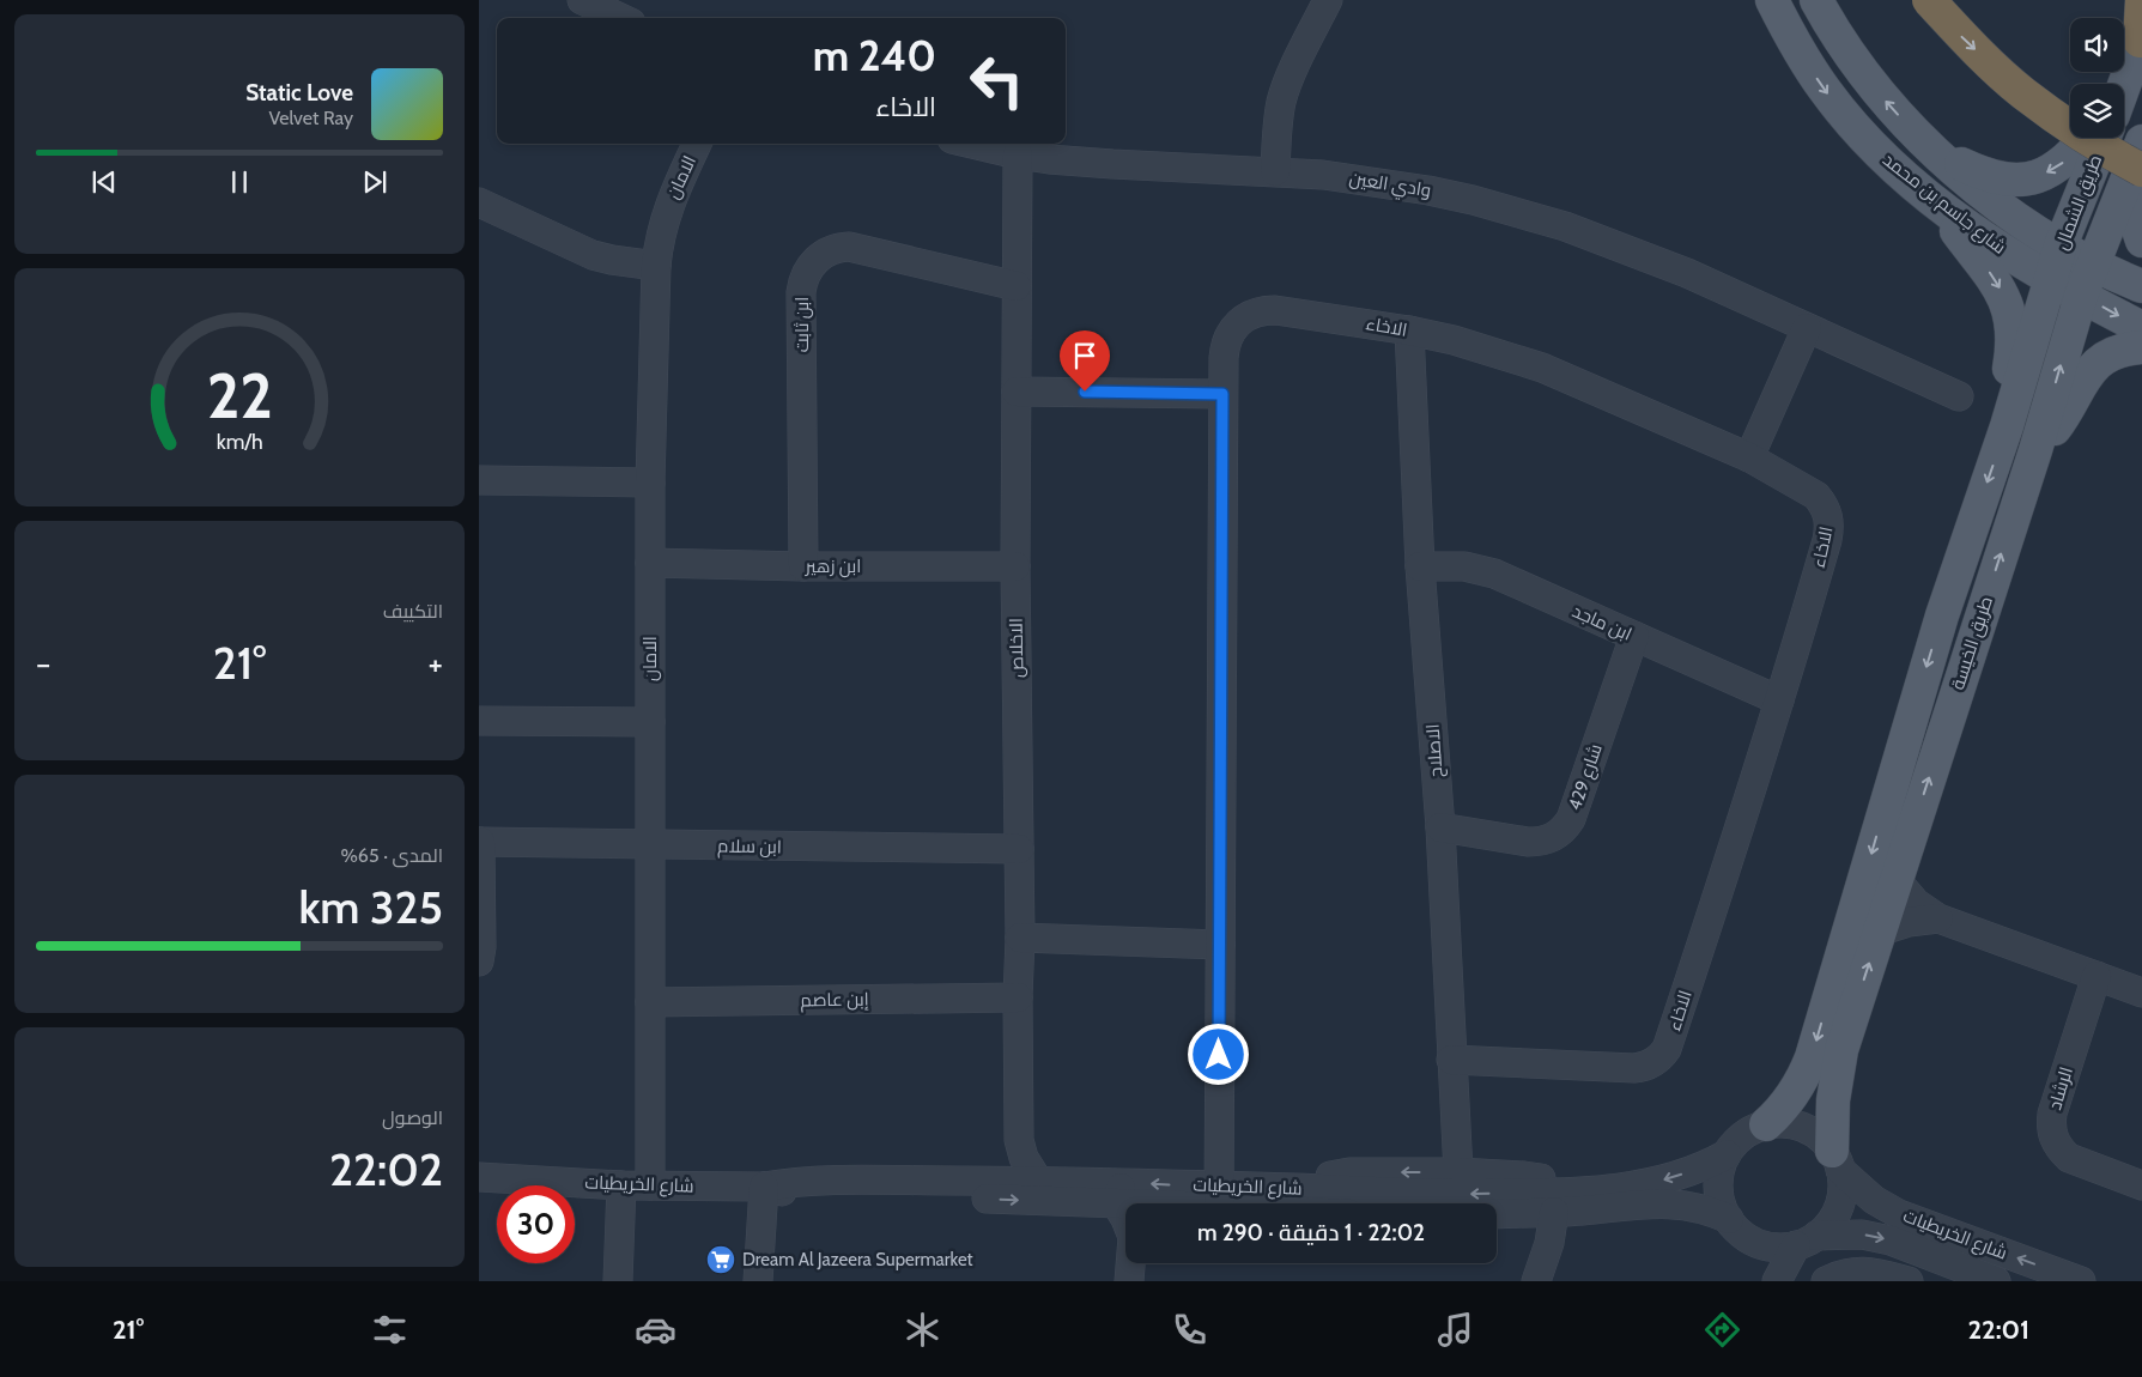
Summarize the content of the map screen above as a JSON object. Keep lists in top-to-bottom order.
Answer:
{
  "streets": {
    "main road": ["طريق الشمال", "شارع جاسم بن محمد", "طريق الخيسة"],
    "street": [
      "الامان",
      "وادي العين",
      "ابن ثابت",
      "الاخاء",
      "ابن زهير",
      "ابن ماجد",
      "الاخلاص",
      "الاصلاح",
      "شارع 429",
      "ابن سلام",
      "إبن عاصم",
      "الرشاد",
      "شارع الخريطيات"
    ]
  },
  "crossings": [
    ["الامان", "ابن زهير"],
    ["الامان", "ابن سلام"],
    ["الامان", "إبن عاصم"],
    ["الامان", "شارع الخريطيات"],
    ["وادي العين", "الاخلاص"],
    ["طريق الشمال", "شارع جاسم بن محمد"],
    ["طريق الشمال", "طريق الخيسة"],
    ["شارع جاسم بن محمد", "طريق الخيسة"],
    ["ابن ثابت", "ابن زهير"],
    ["ابن ثابت", "الاخلاص"],
    ["الاخاء", "ابن ماجد"],
    ["الاخاء", "الاصلاح"],
    ["الاخاء", "شارع الخريطيات"],
    ["ابن زهير", "الاخلاص"],
    ["ابن ماجد", "الاصلاح"],
    ["ابن ماجد", "شارع 429"],
    ["طريق الخيسة", "شارع الخريطيات"],
    ["الاخلاص", "ابن سلام"],
    ["الاخلاص", "إبن عاصم"],
    ["الاخلاص", "شارع الخريطيات"],
    ["الاصلاح", "شارع 429"]
  ],
  "places": {
    "supermarket": ["Dream Al Jazeera Supermarket"]
  },
  "page": {
    "turn": ["240 m", "الاخاء"],
    "song": ["Static Love", "Velvet Ray"],
    "tile": [
      "التكييف",
      ["المدى · 65%", "325 km"],
      ["الوصول", "22:02"]
    ],
    "heat": ["−", "21°", "+"],
    "limit": "30",
    "trip": "22:02 · 1 دقيقة · 290 m",
    "tabs": ["22:01", "21°"],
    "gauge": ["22", "km/h"]
  }
}
